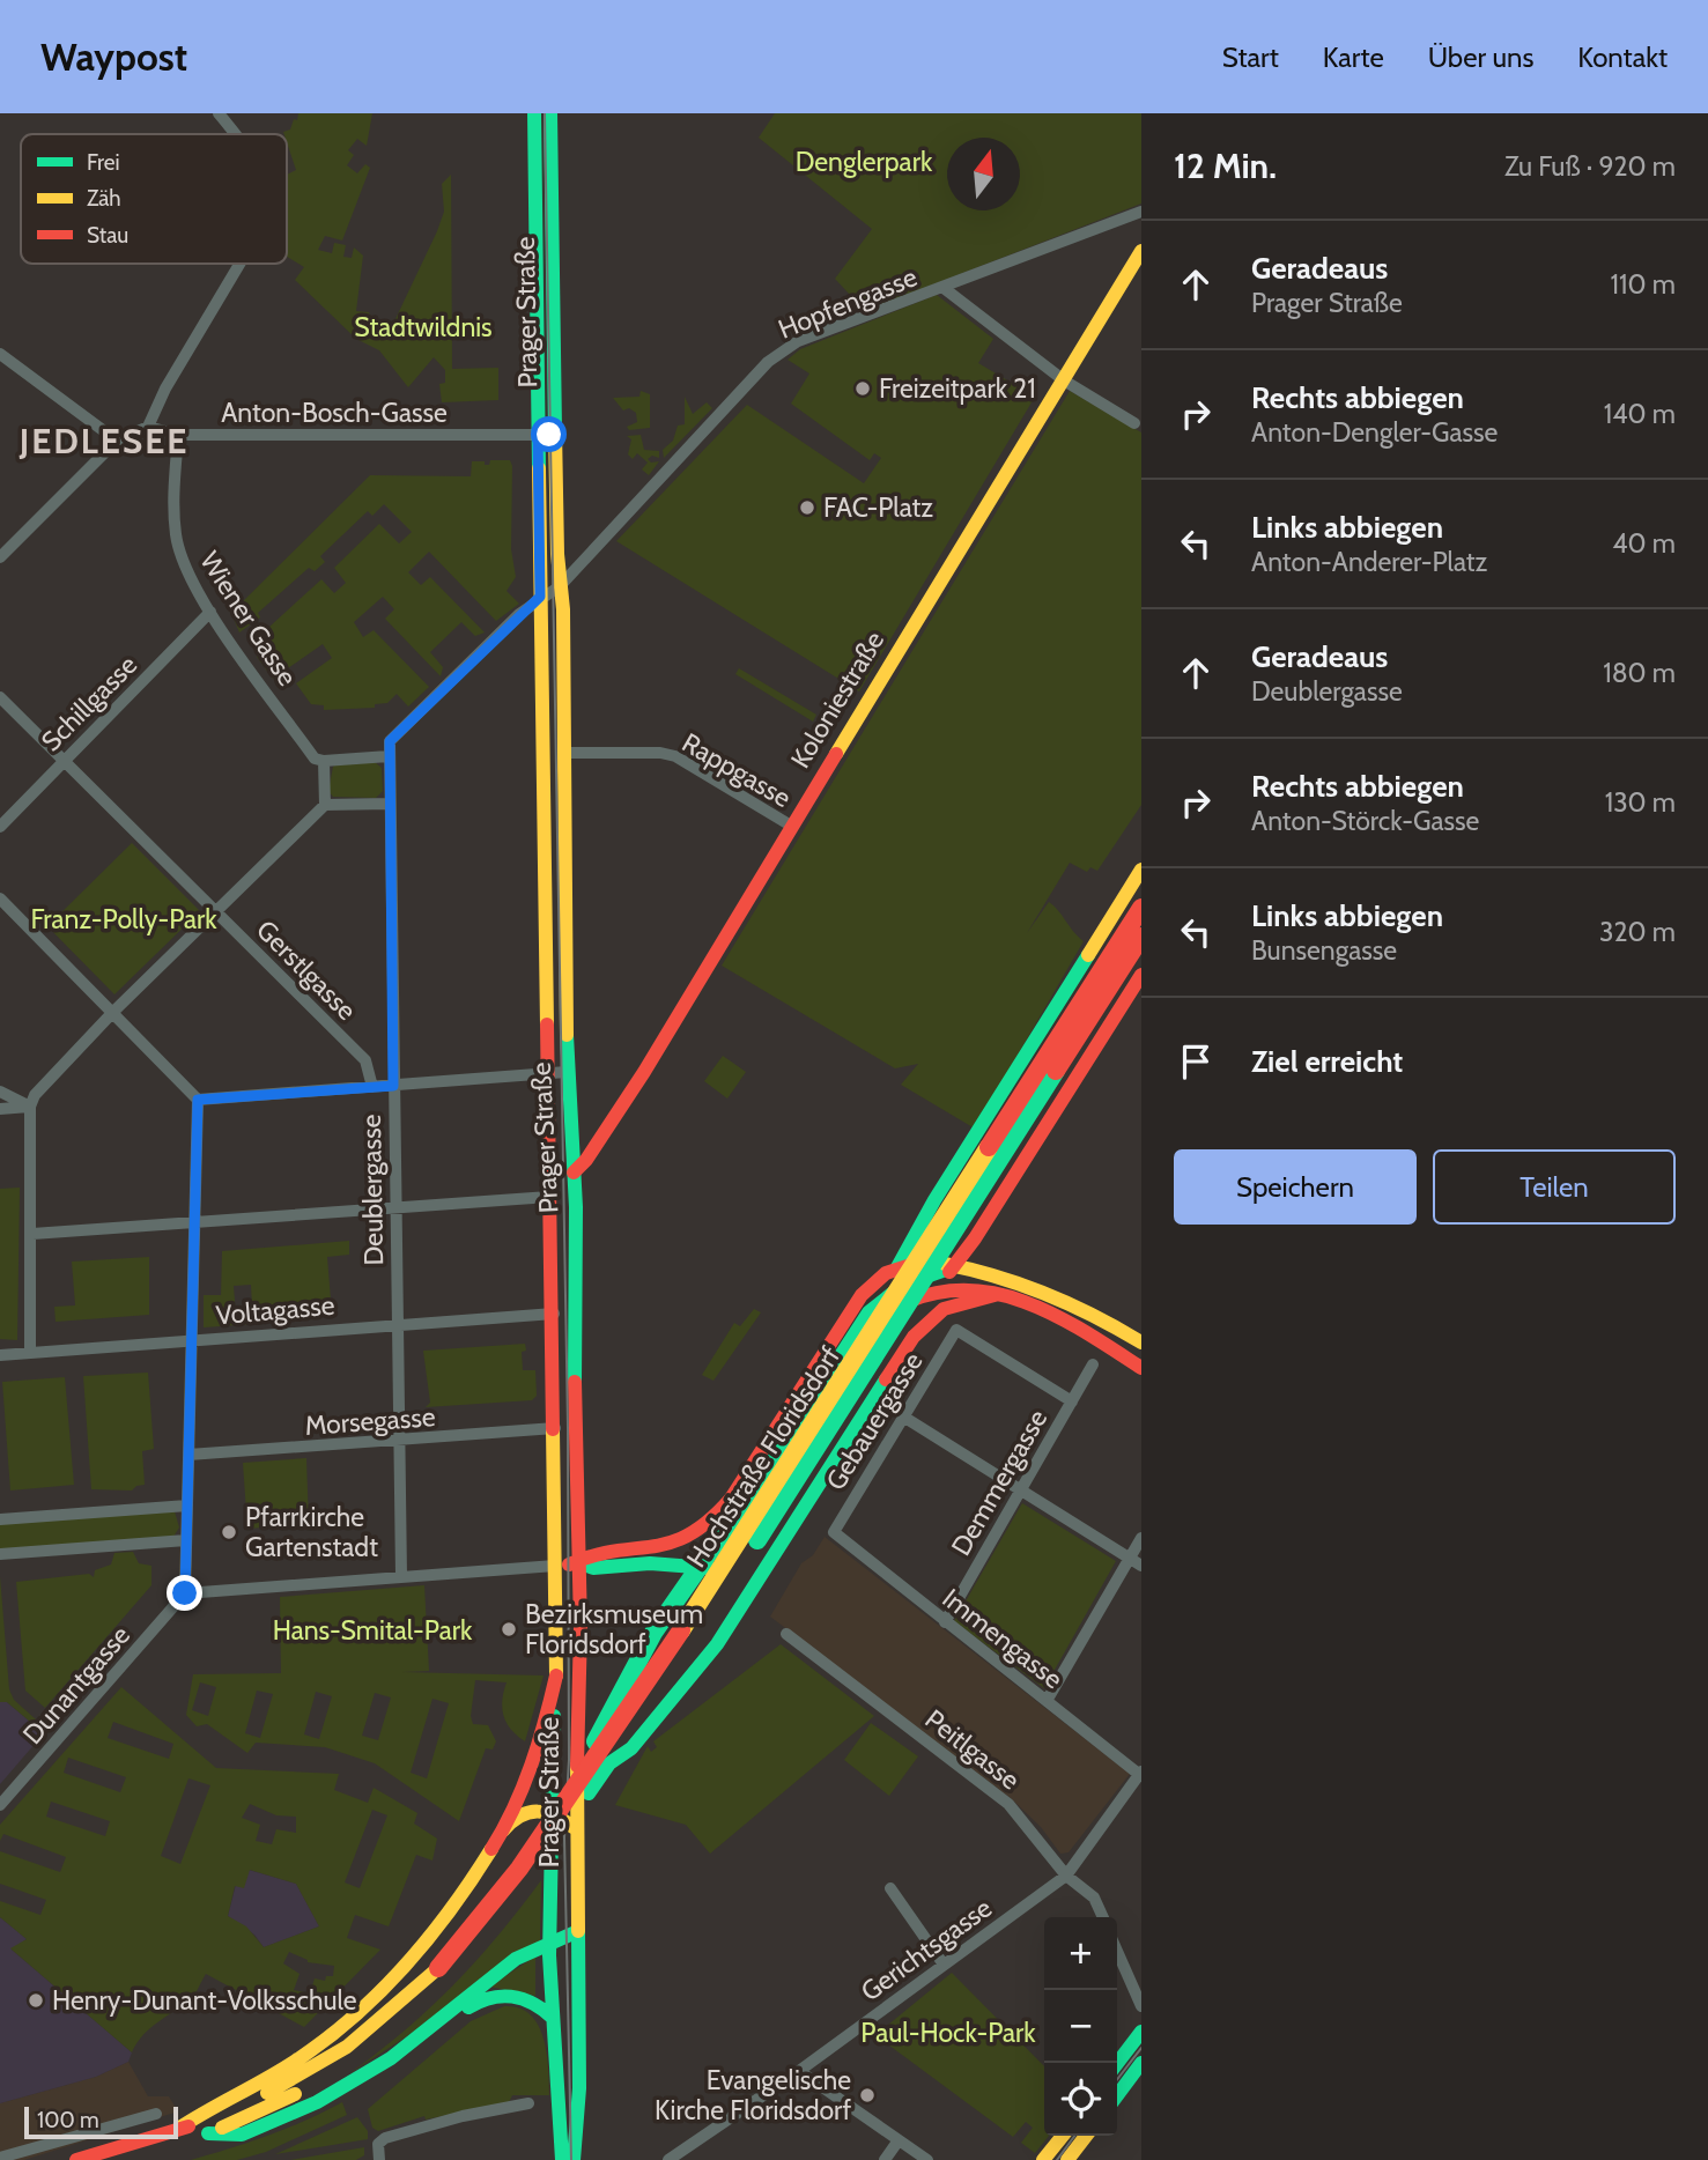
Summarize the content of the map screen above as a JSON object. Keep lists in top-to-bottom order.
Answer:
{
  "streets": {
    "main road": ["Prager Straße", "Koloniestraße", "Hochstraße Floridsdorf"],
    "street": [
      "Hopfengasse",
      "Anton-Bosch-Gasse",
      "Wiener Gasse",
      "Schillgasse",
      "Rappgasse",
      "Gerstlgasse",
      "Deublergasse",
      "Voltagasse",
      "Morsegasse",
      "Gebauergasse",
      "Demmergasse",
      "Immengasse",
      "Dunantgasse",
      "Peitlgasse",
      "Gerichtsgasse"
    ]
  },
  "crossings": [
    ["Hopfengasse", "Prager Straße"],
    ["Hopfengasse", "Deublergasse"],
    ["Prager Straße", "Anton-Bosch-Gasse"],
    ["Prager Straße", "Koloniestraße"],
    ["Prager Straße", "Rappgasse"],
    ["Prager Straße", "Voltagasse"],
    ["Prager Straße", "Morsegasse"],
    ["Anton-Bosch-Gasse", "Wiener Gasse"],
    ["Wiener Gasse", "Schillgasse"],
    ["Koloniestraße", "Rappgasse"],
    ["Schillgasse", "Gerstlgasse"],
    ["Deublergasse", "Voltagasse"],
    ["Deublergasse", "Morsegasse"],
    ["Gebauergasse", "Demmergasse"],
    ["Gebauergasse", "Immengasse"],
    ["Demmergasse", "Immengasse"],
    ["Immengasse", "Gerichtsgasse"],
    ["Peitlgasse", "Gerichtsgasse"]
  ],
  "districts": ["JEDLESEE"],
  "parks": [
    "Denglerpark",
    "Stadtwildnis",
    "Franz-Polly-Park",
    "Hans-Smital-Park",
    "Paul-Hock-Park"
  ],
  "places": [
    "Freizeitpark 21",
    "FAC-Platz",
    "Pfarrkirche Gartenstadt",
    "Bezirksmuseum Floridsdorf",
    "Henry-Dunant-Volksschule",
    "Evangelische Kirche Floridsdorf"
  ],
  "legend": ["Frei", "Zäh", "Stau"],
  "scale_bar": "100 m",
  "north": "top",
  "page": {
    "header": "Waypost",
    "nav": [
      "Start",
      "Karte",
      "Über uns",
      "Kontakt"
    ],
    "heading": ["12 Min.", "Zu Fuß · 920 m"],
    "list": [
      ["Geradeaus", "Prager Straße", "110 m"],
      ["Rechts abbiegen", "Anton-Dengler-Gasse", "140 m"],
      ["Links abbiegen", "Anton-Anderer-Platz", "40 m"],
      ["Geradeaus", "Deublergasse", "180 m"],
      ["Rechts abbiegen", "Anton-Störck-Gasse", "130 m"],
      ["Links abbiegen", "Bunsengasse", "320 m"],
      "Ziel erreicht"
    ],
    "buttons": ["Speichern", "Teilen"],
    "map_buttons": ["+", "−"],
    "scale": "100 m"
  }
}
